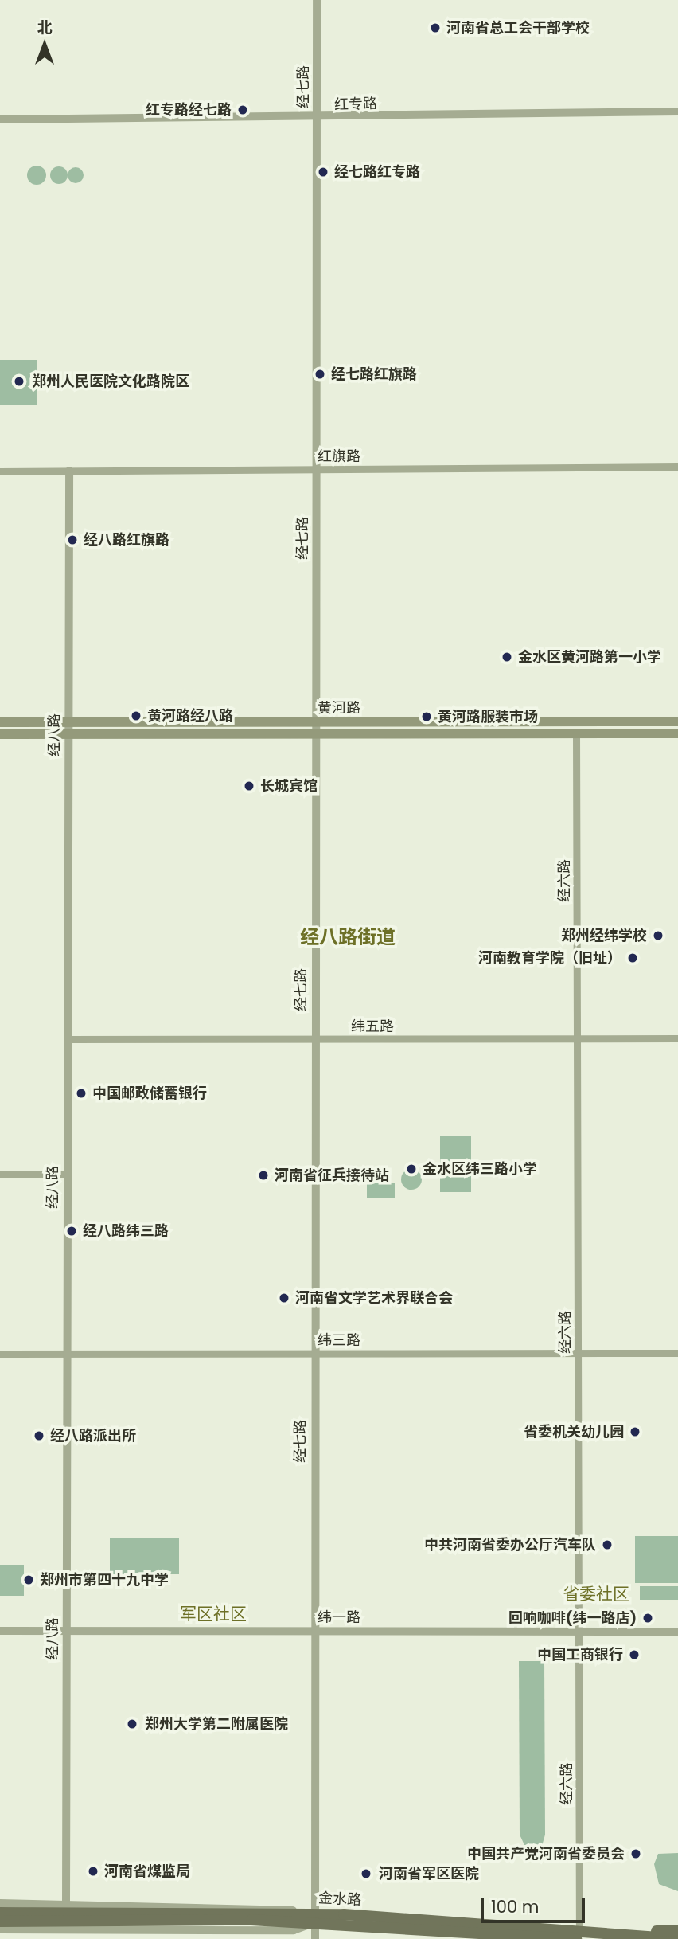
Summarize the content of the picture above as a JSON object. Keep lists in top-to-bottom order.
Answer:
{
  "streets": {
    "main road": ["黄河路", "金水路"],
    "street": [
      "经七路",
      "红专路",
      "红旗路",
      "经八路",
      "经六路",
      "纬五路",
      "纬三路",
      "纬一路"
    ]
  },
  "crossings": [
    ["经七路", "红专路"],
    ["经七路", "红旗路"],
    ["经七路", "黄河路"],
    ["经七路", "纬五路"],
    ["经七路", "纬三路"],
    ["经七路", "纬一路"],
    ["经七路", "金水路"],
    ["红旗路", "经八路"],
    ["黄河路", "经八路"],
    ["黄河路", "经六路"],
    ["经八路", "纬五路"],
    ["经八路", "纬三路"],
    ["经八路", "纬一路"],
    ["经六路", "纬五路"],
    ["经六路", "纬三路"],
    ["经六路", "纬一路"],
    ["经六路", "金水路"]
  ],
  "districts": ["经八路街道", "省委社区", "军区社区"],
  "places": [
    "河南省总工会干部学校",
    "红专路经七路",
    "经七路红专路",
    "经七路红旗路",
    "郑州人民医院文化路院区",
    "经八路红旗路",
    "金水区黄河路第一小学",
    "黄河路经八路",
    "黄河路服装市场",
    "长城宾馆",
    "郑州经纬学校",
    "河南教育学院（旧址）",
    "中国邮政储蓄银行",
    "金水区纬三路小学",
    "河南省征兵接待站",
    "经八路纬三路",
    "河南省文学艺术界联合会",
    "省委机关幼儿园",
    "经八路派出所",
    "中共河南省委办公厅汽车队",
    "郑州市第四十九中学",
    "回响咖啡(纬一路店)",
    "中国工商银行",
    "郑州大学第二附属医院",
    "中国共产党河南省委员会",
    "河南省煤监局",
    "河南省军区医院"
  ],
  "scale_bar": "100 m",
  "north": "top"
}
